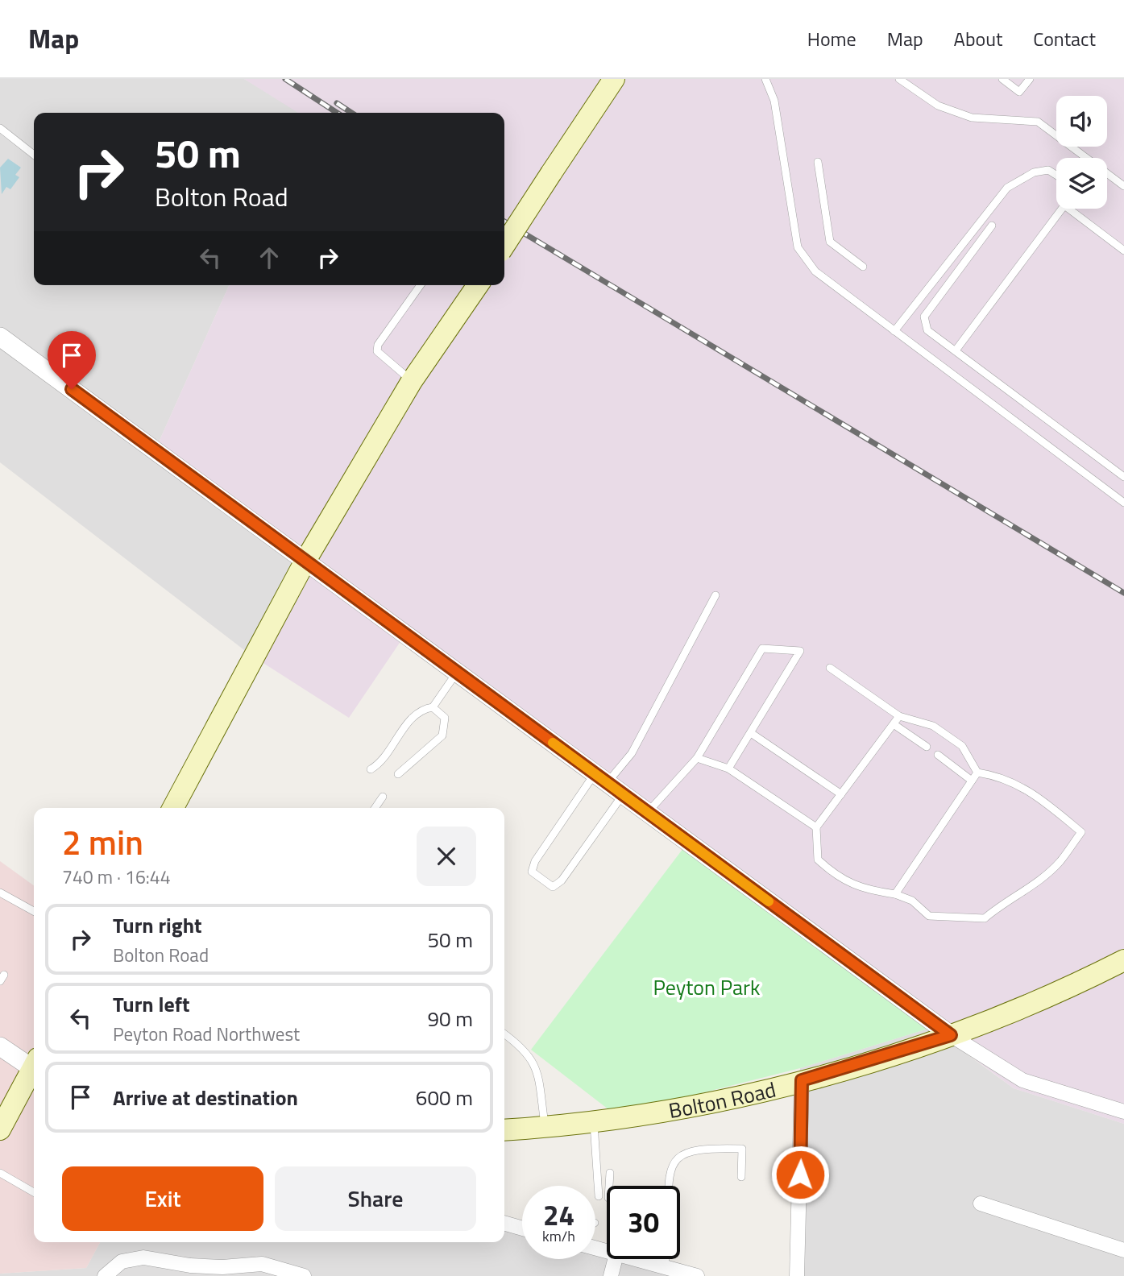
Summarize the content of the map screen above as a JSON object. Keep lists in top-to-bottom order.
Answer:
{
  "streets": {
    "main road": ["Bolton Road"]
  },
  "parks": ["Peyton Park"],
  "page": {
    "header": "Map",
    "nav": [
      "Home",
      "Map",
      "About",
      "Contact"
    ],
    "turn": ["50 m", "Bolton Road"],
    "heading": ["2 min", "740 m · 16:44"],
    "list": [
      {
        "name": "Turn right",
        "note": "Bolton Road",
        "value": "50 m"
      },
      {
        "name": "Turn left",
        "note": "Peyton Road Northwest",
        "value": "90 m"
      },
      {
        "name": "Arrive at destination",
        "value": "600 m"
      }
    ],
    "buttons": ["Exit", "Share"],
    "speed": "24 km/h",
    "limit": "30"
  }
}
